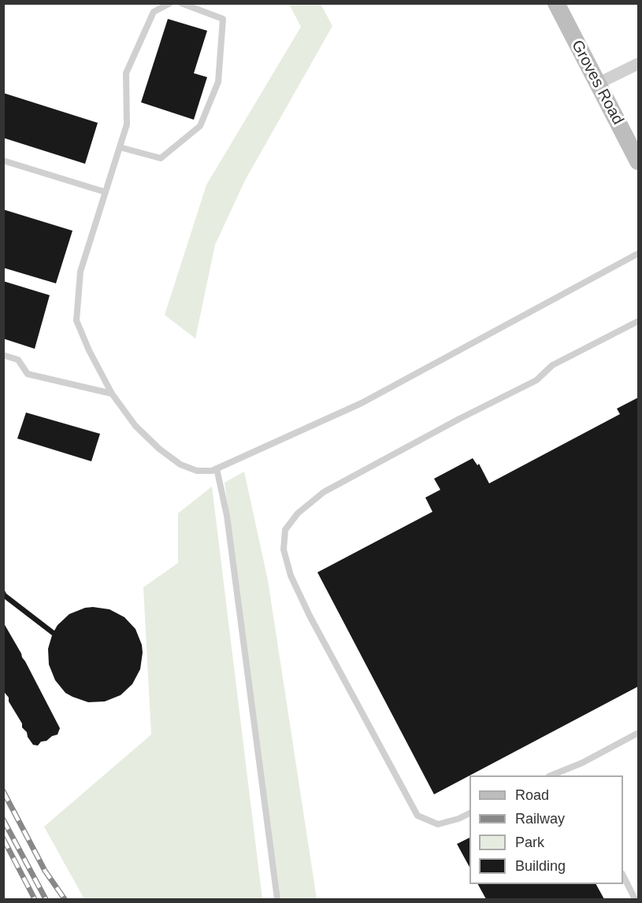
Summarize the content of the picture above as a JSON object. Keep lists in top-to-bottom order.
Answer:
{
  "streets": {
    "street": ["Groves Road"]
  },
  "legend": [
    "Road",
    "Railway",
    "Park",
    "Building"
  ]
}
